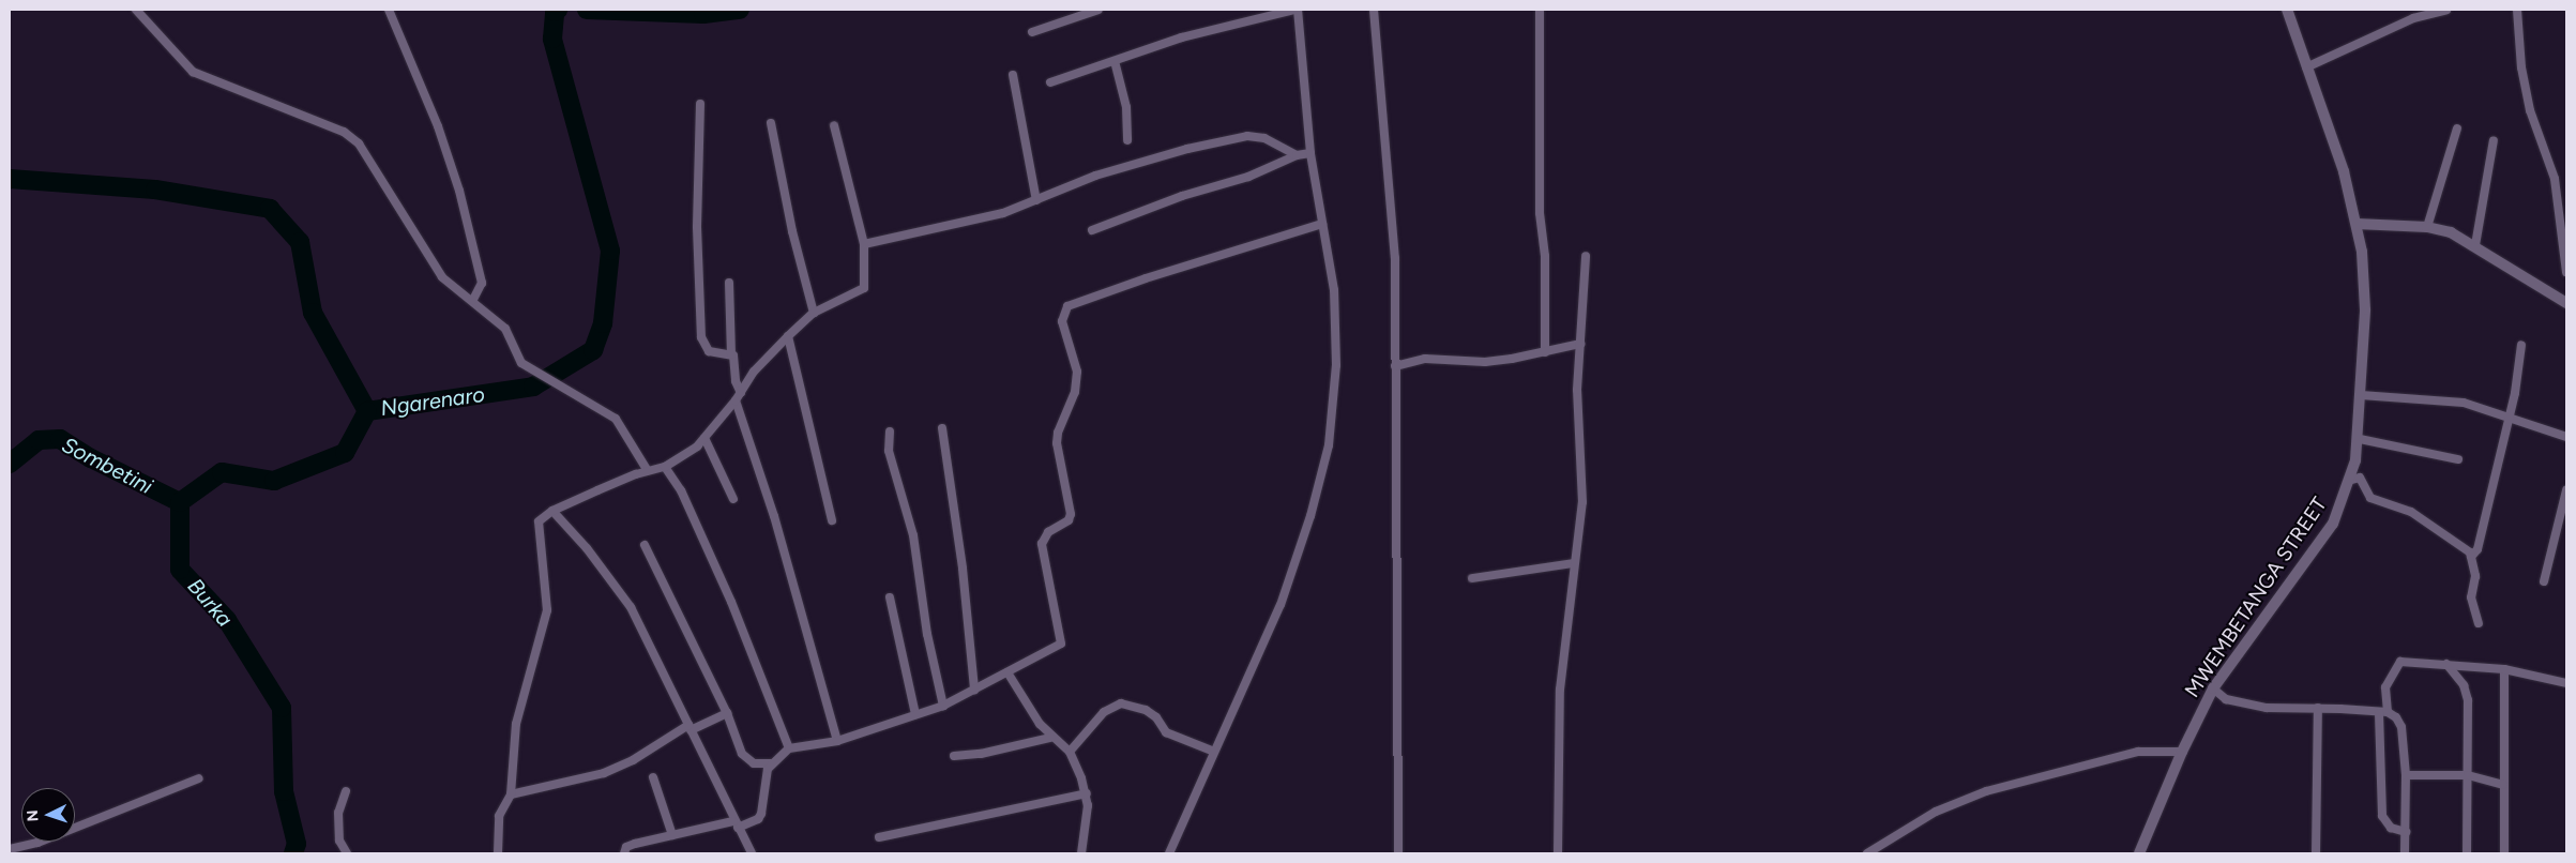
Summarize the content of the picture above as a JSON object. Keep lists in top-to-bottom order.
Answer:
{
  "streets": {
    "street": ["MWEMBETANGA STREET"]
  },
  "water": ["Ngarenaro", "Sombetini", "Burka"],
  "north": "left"
}
